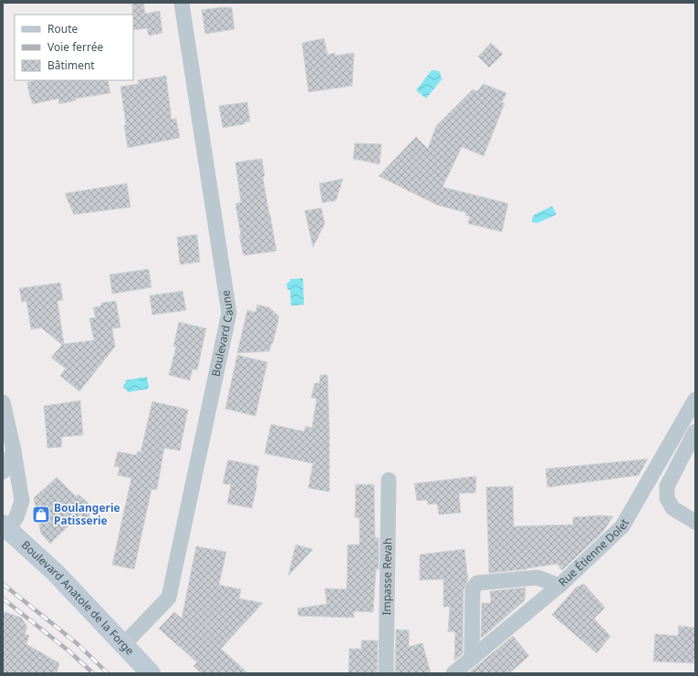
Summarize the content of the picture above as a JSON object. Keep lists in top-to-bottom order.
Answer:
{
  "streets": {
    "main road": ["Boulevard Anatole de la Forge"],
    "street": ["Boulevard Caune", "Rue Étienne Dolet", "Impasse Revah"]
  },
  "crossings": [
    ["Boulevard Caune", "Boulevard Anatole de la Forge"]
  ],
  "places": {
    "shop": ["Boulangerie Patisserie"]
  },
  "legend": ["Route", "Voie ferrée", "Bâtiment"]
}
